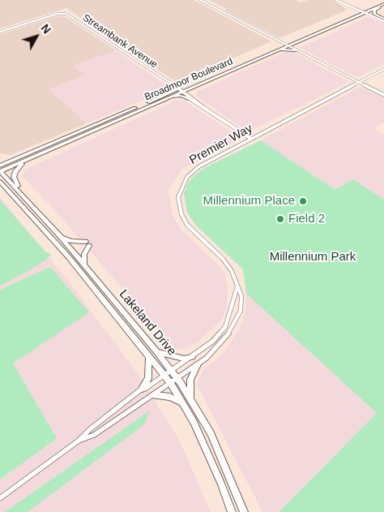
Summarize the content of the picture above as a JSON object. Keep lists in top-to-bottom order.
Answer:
{
  "streets": {
    "main road": ["Broadmoor Boulevard", "Lakeland Drive"],
    "street": ["Streambank Avenue", "Premier Way"]
  },
  "crossings": [
    ["Streambank Avenue", "Broadmoor Boulevard"],
    ["Streambank Avenue", "Premier Way"],
    ["Broadmoor Boulevard", "Lakeland Drive"],
    ["Premier Way", "Lakeland Drive"]
  ],
  "parks": ["Millennium Park"],
  "places": ["Millennium Place", "Field 2"],
  "north": "top right"
}
